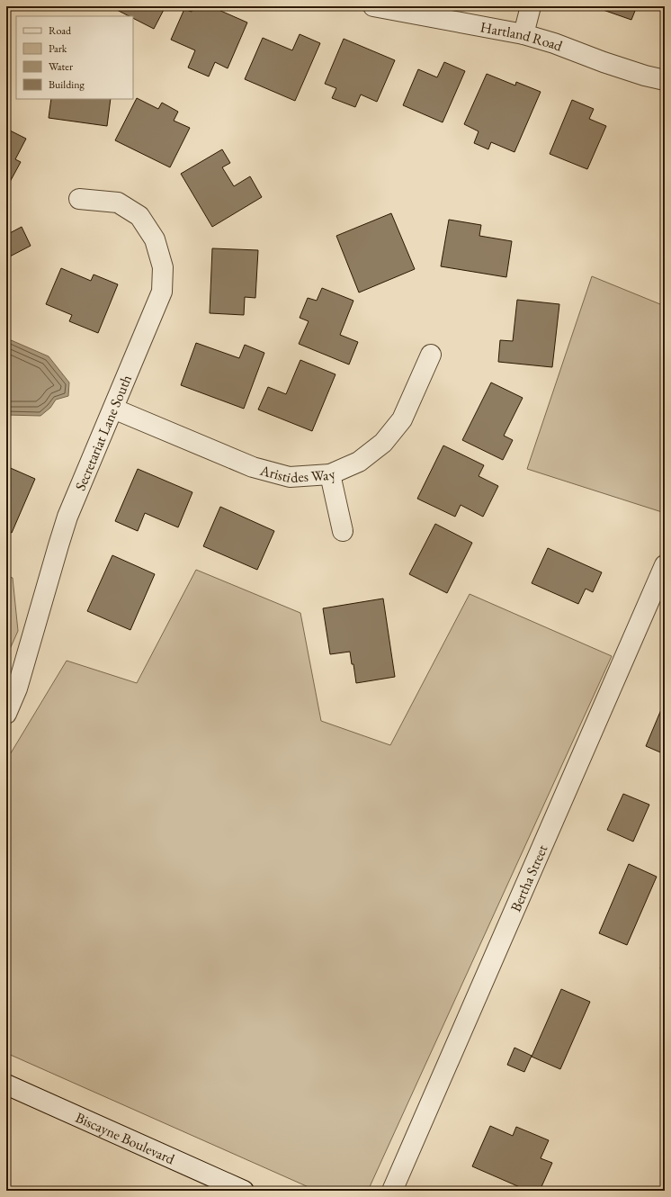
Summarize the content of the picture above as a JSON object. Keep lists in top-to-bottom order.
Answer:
{
  "streets": {
    "street": [
      "Hartland Road",
      "Secretariat Lane South",
      "Aristides Way",
      "Bertha Street",
      "Biscayne Boulevard"
    ]
  },
  "crossings": [
    ["Secretariat Lane South", "Aristides Way"]
  ],
  "legend": [
    "Road",
    "Park",
    "Water",
    "Building"
  ]
}
